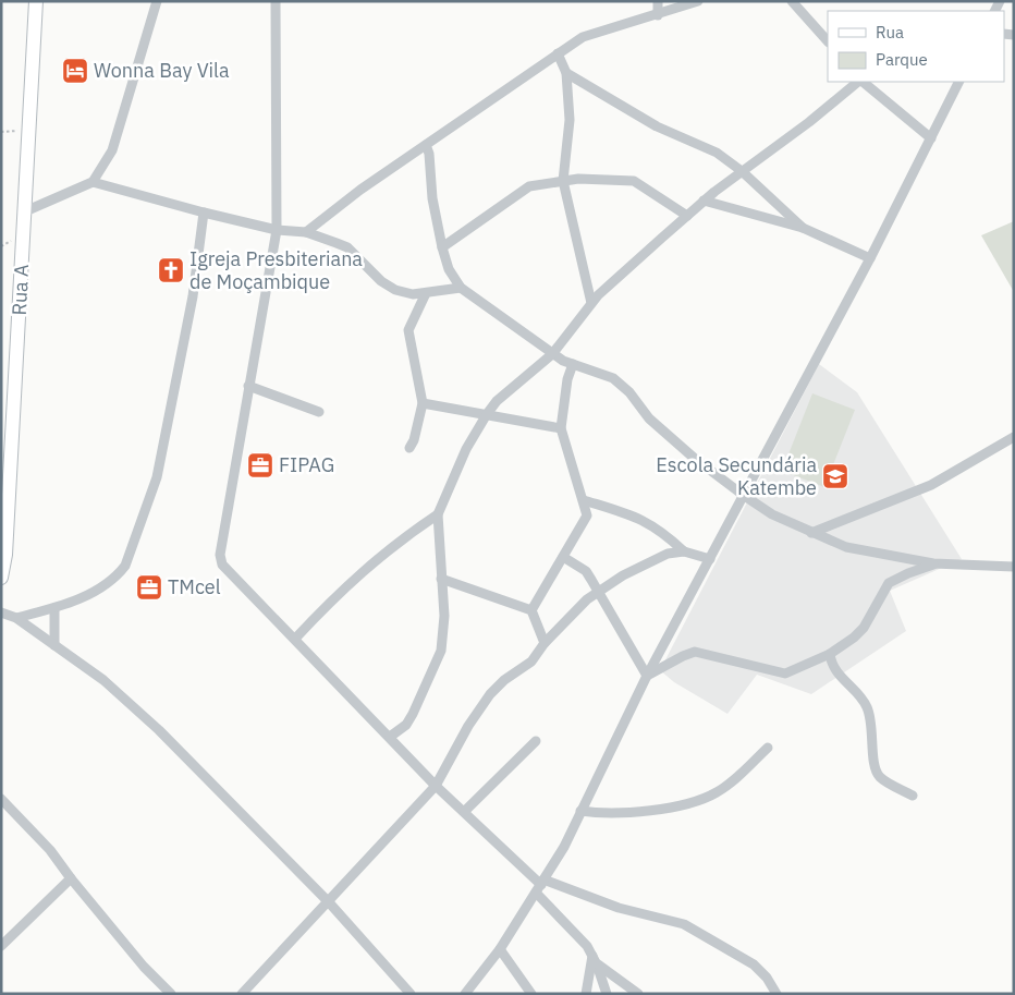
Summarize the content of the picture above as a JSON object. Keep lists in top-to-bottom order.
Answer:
{
  "streets": {
    "main road": ["Rua A"]
  },
  "places": {
    "hotel": ["Wonna Bay Vila"],
    "church": ["Igreja Presbiteriana de Moçambique"],
    "office": ["FIPAG", "TMcel"],
    "school or university": ["Escola Secundária Katembe"]
  },
  "legend": ["Rua", "Parque"]
}
